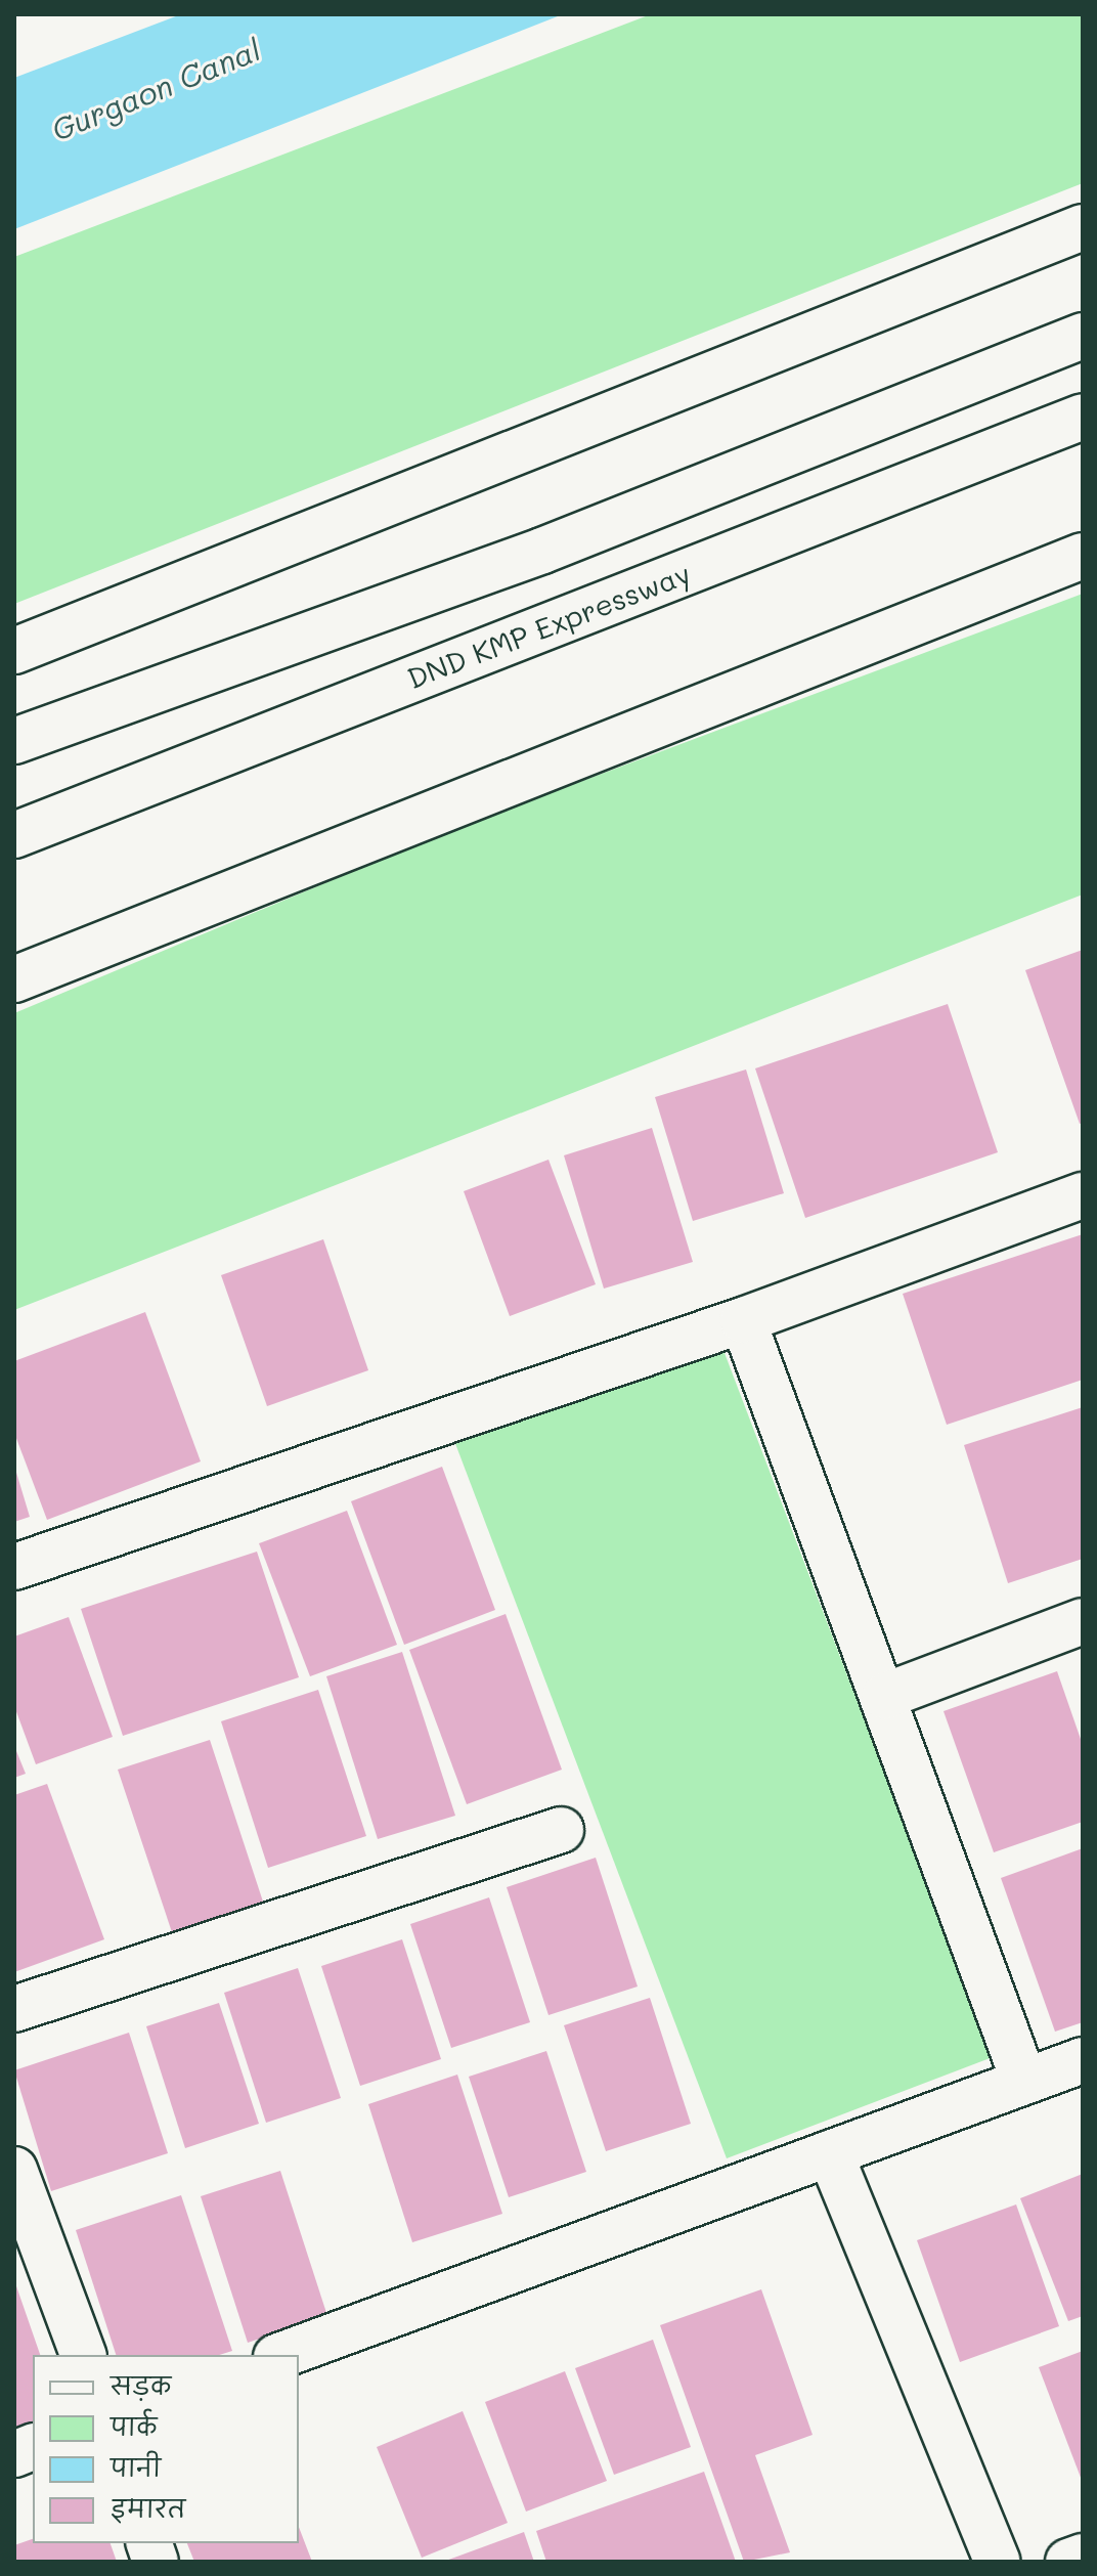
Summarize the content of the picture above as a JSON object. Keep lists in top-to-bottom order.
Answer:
{
  "streets": {
    "main road": ["DND KMP Expressway"]
  },
  "water": ["Gurgaon Canal"],
  "legend": [
    "सड़क",
    "पार्क",
    "पानी",
    "इमारत"
  ]
}
